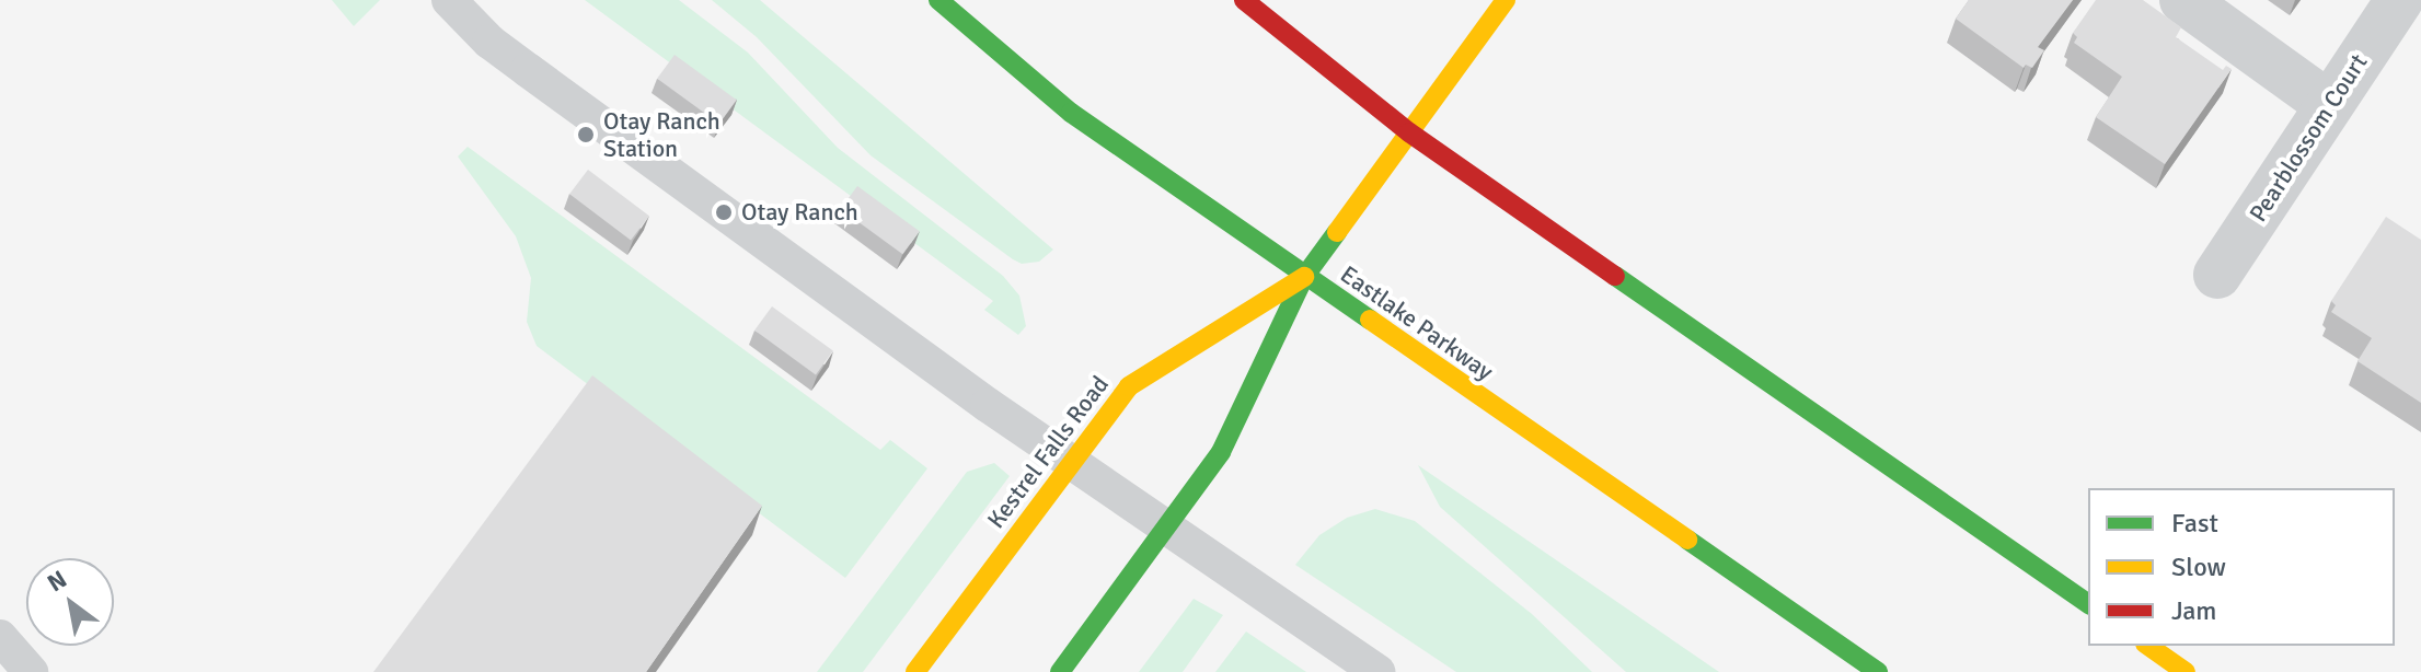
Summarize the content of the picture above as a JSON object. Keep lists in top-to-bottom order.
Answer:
{
  "streets": {
    "main road": ["Eastlake Parkway", "Kestrel Falls Road"],
    "street": ["Pearblossom Court"]
  },
  "crossings": [
    ["Eastlake Parkway", "Kestrel Falls Road"]
  ],
  "places": ["Otay Ranch Station", "Otay Ranch"],
  "legend": ["Fast", "Slow", "Jam"],
  "north": "top left"
}
